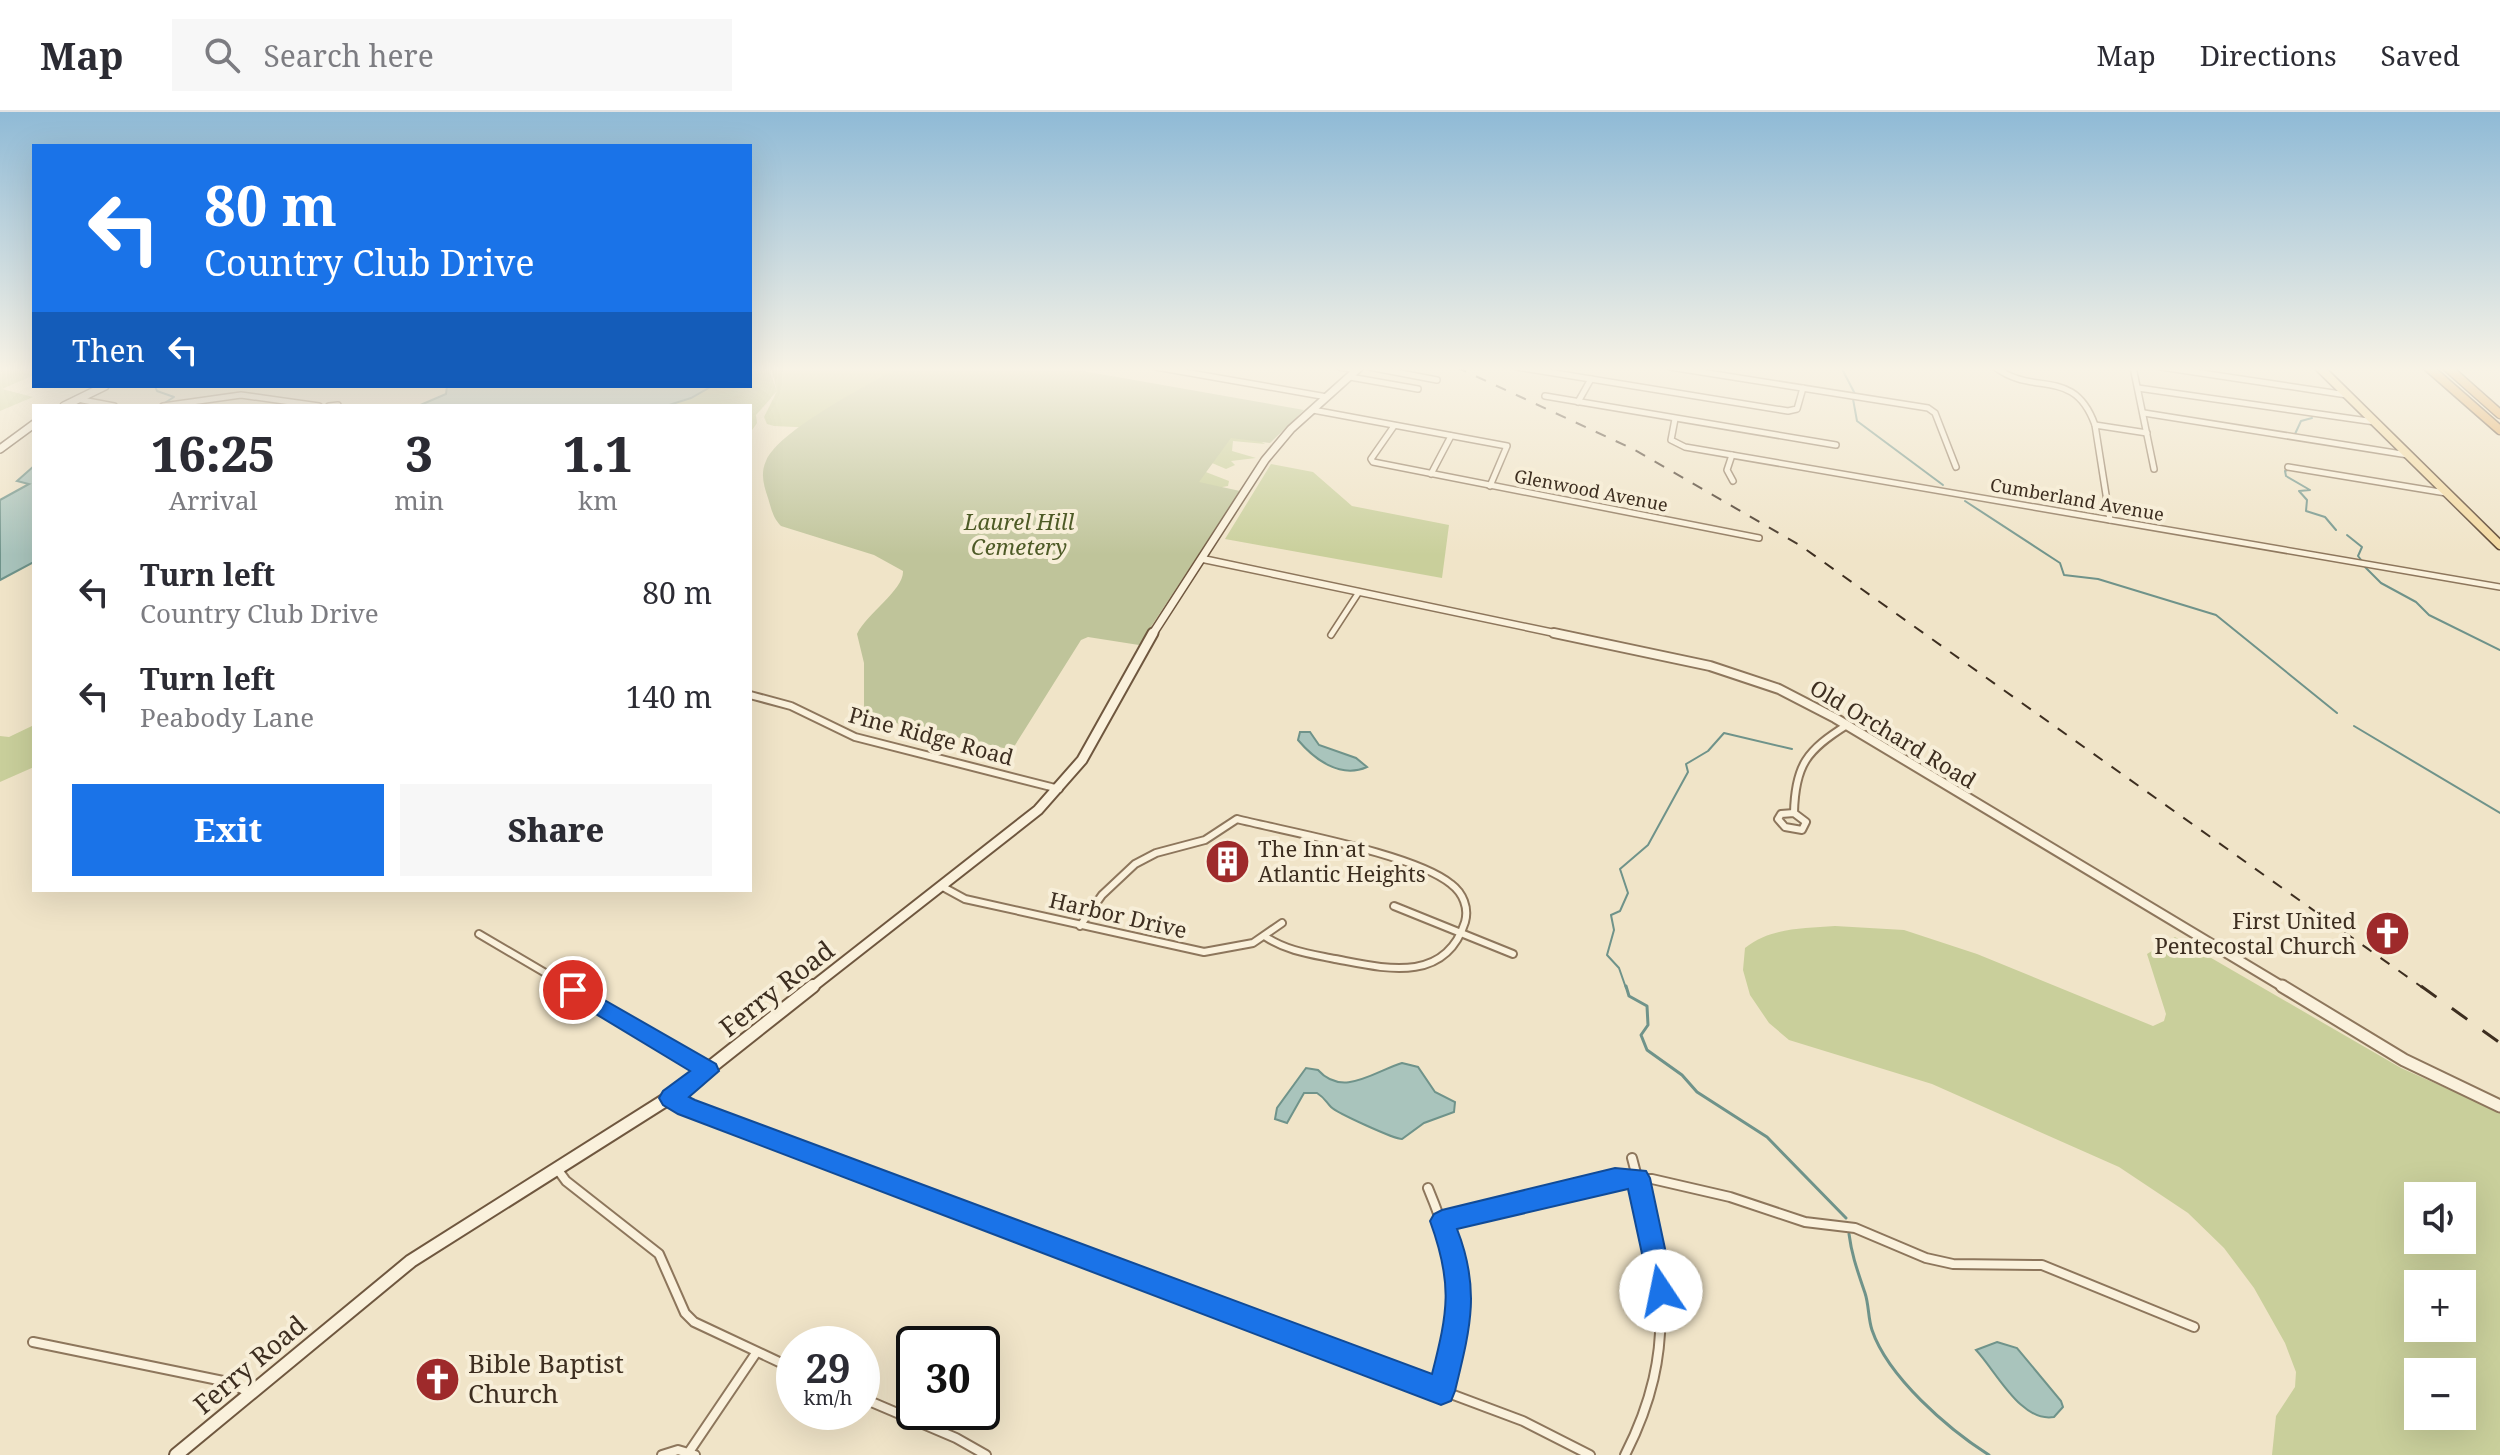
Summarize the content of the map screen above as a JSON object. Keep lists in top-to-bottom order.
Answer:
{
  "streets": {
    "main road": ["Ferry Road"],
    "street": [
      "Glenwood Avenue",
      "Cumberland Avenue",
      "Old Orchard Road",
      "Pine Ridge Road",
      "Harbor Drive"
    ]
  },
  "crossings": [
    ["Old Orchard Road", "Ferry Road"],
    ["Pine Ridge Road", "Ferry Road"],
    ["Harbor Drive", "Ferry Road"]
  ],
  "parks": ["Laurel Hill Cemetery"],
  "places": {
    "building": ["The Inn at Atlantic Heights"],
    "church": ["First United Pentecostal Church", "Bible Baptist Church"]
  },
  "page": {
    "header": "Map",
    "search": "Search here",
    "nav": ["Map", "Directions", "Saved"],
    "turn": ["80 m", "Country Club Drive"],
    "then": "Then",
    "eta": [
      "16:25",
      "Arrival",
      "3",
      "min",
      "1.1",
      "km"
    ],
    "list": [
      {
        "name": "Turn left",
        "note": "Country Club Drive",
        "value": "80 m"
      },
      {
        "name": "Turn left",
        "note": "Peabody Lane",
        "value": "140 m"
      }
    ],
    "buttons": ["Exit", "Share"],
    "map_buttons": ["+", "−"],
    "speed": "29 km/h",
    "limit": "30"
  }
}
